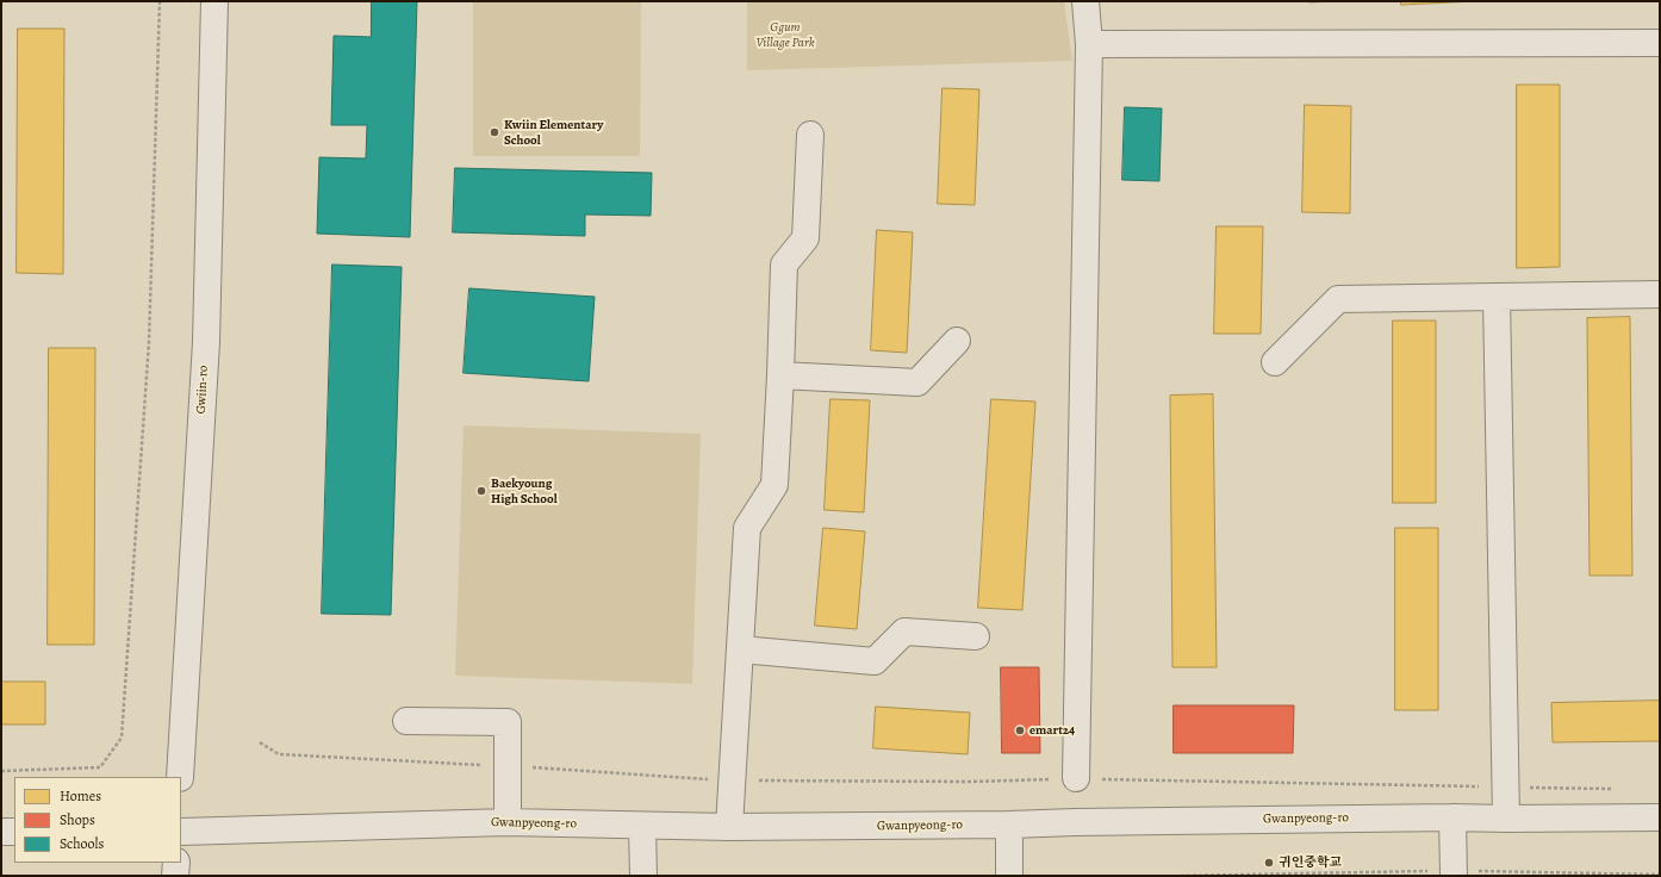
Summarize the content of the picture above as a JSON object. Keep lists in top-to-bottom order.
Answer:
{
  "streets": {
    "street": ["Gwiin-ro", "Gwanpyeong-ro"]
  },
  "parks": ["Ggum Village Park"],
  "places": [
    "Kwiin Elementary School",
    "Baekyoung High School",
    "emart24",
    "귀인중학교"
  ],
  "legend": ["Homes", "Shops", "Schools"]
}
